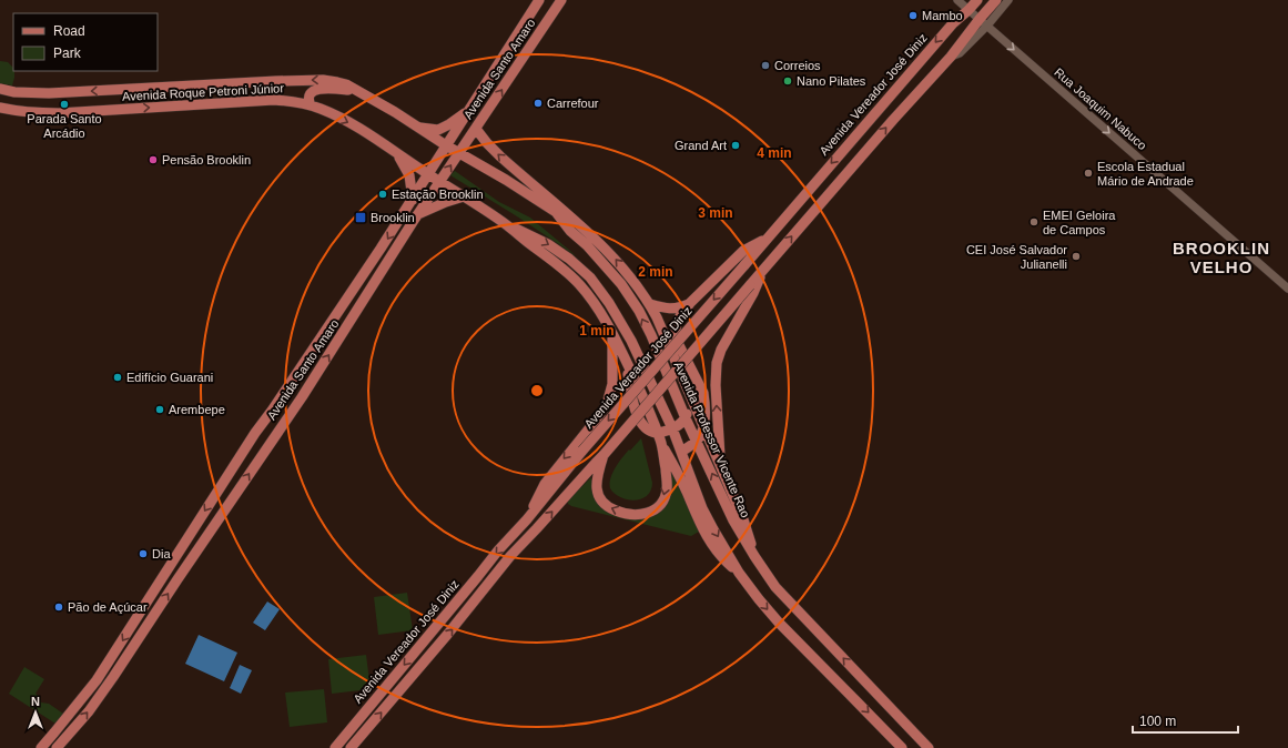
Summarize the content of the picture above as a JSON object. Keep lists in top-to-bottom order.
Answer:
{
  "streets": {
    "main road": [
      "Avenida Santo Amaro",
      "Avenida Roque Petroni Júnior",
      "Avenida Vereador José Diniz",
      "Avenida Professor Vicente Rao"
    ],
    "street": ["Rua Joaquim Nabuco"]
  },
  "crossings": [
    ["Avenida Santo Amaro", "Avenida Roque Petroni Júnior"],
    ["Avenida Santo Amaro", "Avenida Professor Vicente Rao"],
    ["Avenida Roque Petroni Júnior", "Avenida Professor Vicente Rao"],
    ["Avenida Vereador José Diniz", "Rua Joaquim Nabuco"]
  ],
  "one_way": ["Rua Joaquim Nabuco"],
  "districts": ["BROOKLIN VELHO"],
  "places": {
    "other": [
      "Mambo",
      "Correios",
      "Nano Pilates",
      "Carrefour",
      "Parada Santo Arcádio",
      "Grand Art",
      "Pensão Brooklin",
      "Escola Estadual Mário de Andrade",
      "Estação Brooklin",
      "EMEI Geloira de Campos",
      "CEI José Salvador Julianelli",
      "Edifício Guarani",
      "Arembepe",
      "Dia",
      "Pão de Açúcar"
    ],
    "transit": ["Brooklin"]
  },
  "legend": ["Road", "Park"],
  "scale_bar": "100 m",
  "north": "top",
  "rings": [
    "4 min",
    "3 min",
    "2 min",
    "1 min"
  ]
}
